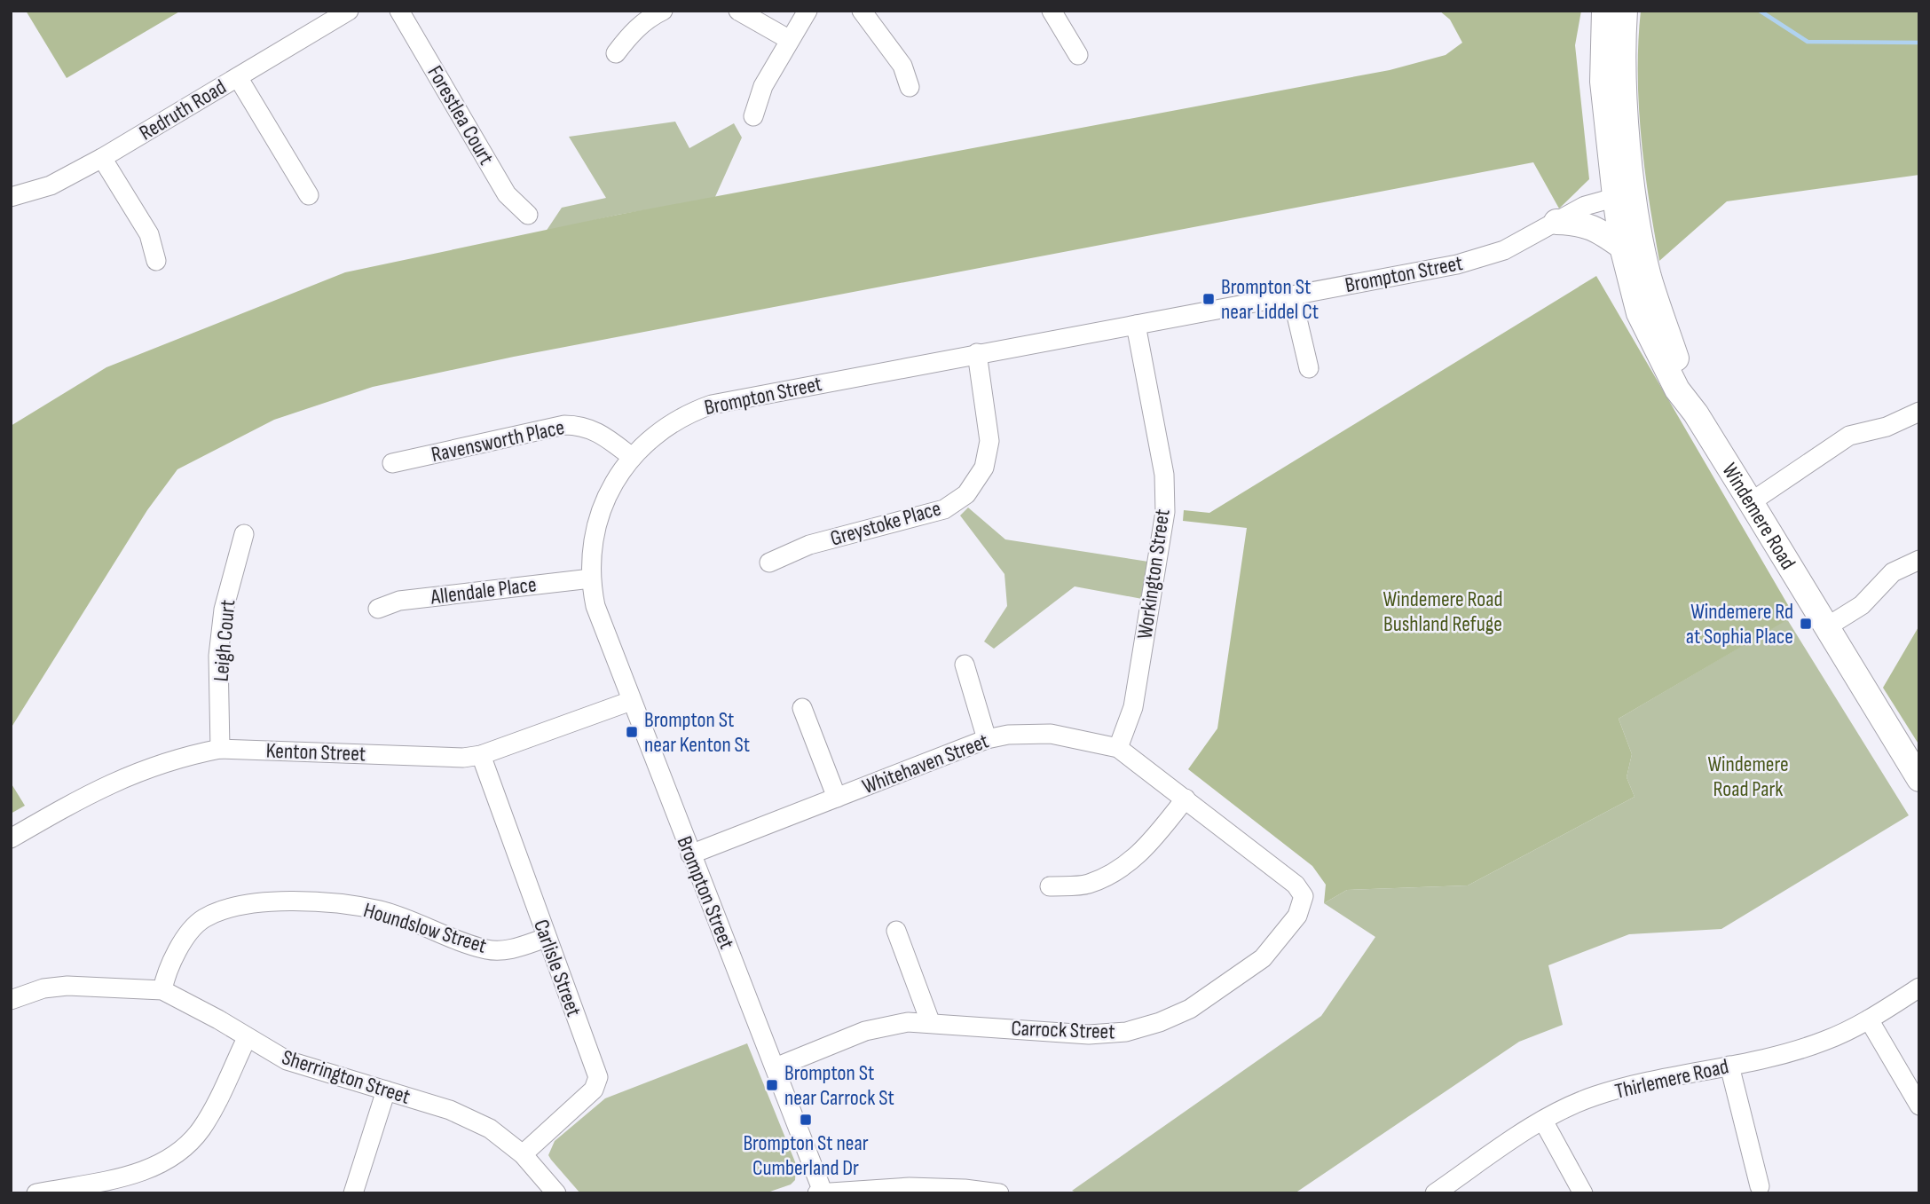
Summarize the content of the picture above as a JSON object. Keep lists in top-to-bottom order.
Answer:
{
  "streets": {
    "main road": ["Windemere Road"],
    "street": [
      "Redruth Road",
      "Forestlea Court",
      "Brompton Street",
      "Ravensworth Place",
      "Greystoke Place",
      "Workington Street",
      "Allendale Place",
      "Leigh Court",
      "Kenton Street",
      "Whitehaven Street",
      "Houndslow Street",
      "Carlisle Street",
      "Carrock Street",
      "Sherrington Street",
      "Thirlemere Road"
    ]
  },
  "crossings": [
    ["Brompton Street", "Ravensworth Place"],
    ["Brompton Street", "Windemere Road"],
    ["Brompton Street", "Greystoke Place"],
    ["Brompton Street", "Workington Street"],
    ["Brompton Street", "Allendale Place"],
    ["Brompton Street", "Kenton Street"],
    ["Brompton Street", "Whitehaven Street"],
    ["Brompton Street", "Carrock Street"],
    ["Workington Street", "Whitehaven Street"],
    ["Leigh Court", "Kenton Street"],
    ["Kenton Street", "Carlisle Street"],
    ["Whitehaven Street", "Carrock Street"],
    ["Houndslow Street", "Carlisle Street"],
    ["Houndslow Street", "Sherrington Street"],
    ["Carlisle Street", "Sherrington Street"]
  ],
  "parks": ["Windemere Road Bushland Refuge", "Windemere Road Park"],
  "places": {
    "transit": [
      "Brompton St near Liddel Ct",
      "Windemere Rd at Sophia Place",
      "Brompton St near Kenton St",
      "Brompton St near Carrock St",
      "Brompton St near Cumberland Dr"
    ]
  }
}
